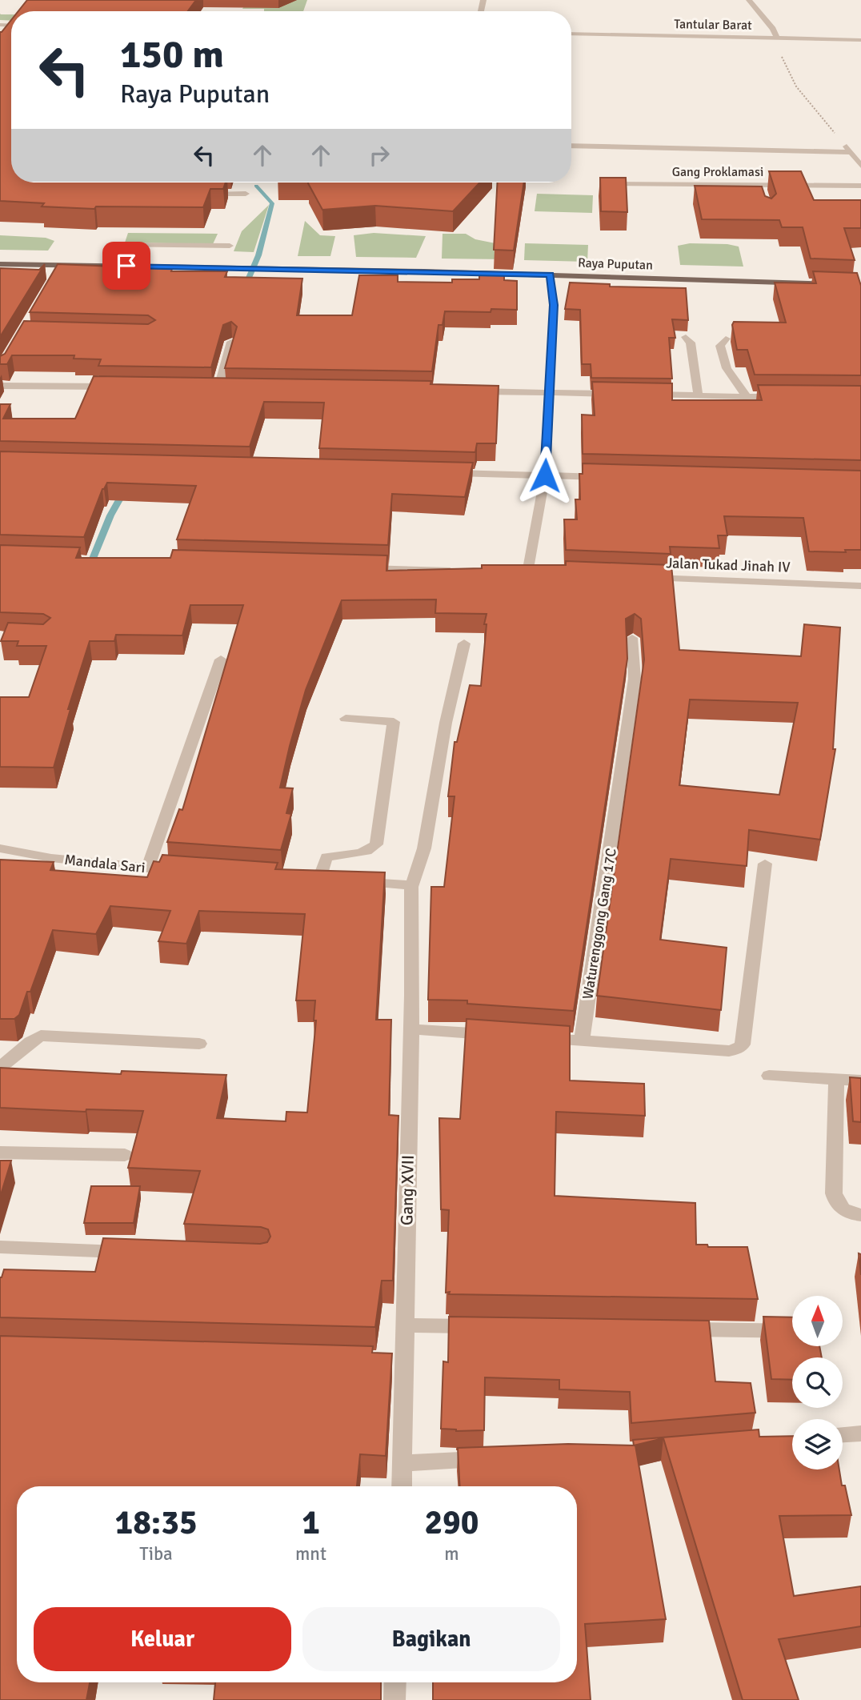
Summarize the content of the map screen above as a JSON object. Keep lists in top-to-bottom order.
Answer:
{
  "streets": {
    "main road": ["Raya Puputan"],
    "street": [
      "Tantular Barat",
      "Gang Proklamasi",
      "Jalan Tukad Jinah IV",
      "Mandala Sari",
      "Waturenggong Gang 17C",
      "Gang XVII"
    ]
  },
  "north": "top",
  "page": {
    "turn": ["150 m", "Raya Puputan"],
    "eta": [
      "18:35",
      "Tiba",
      "1",
      "mnt",
      "290",
      "m"
    ],
    "buttons": ["Keluar", "Bagikan"]
  }
}
